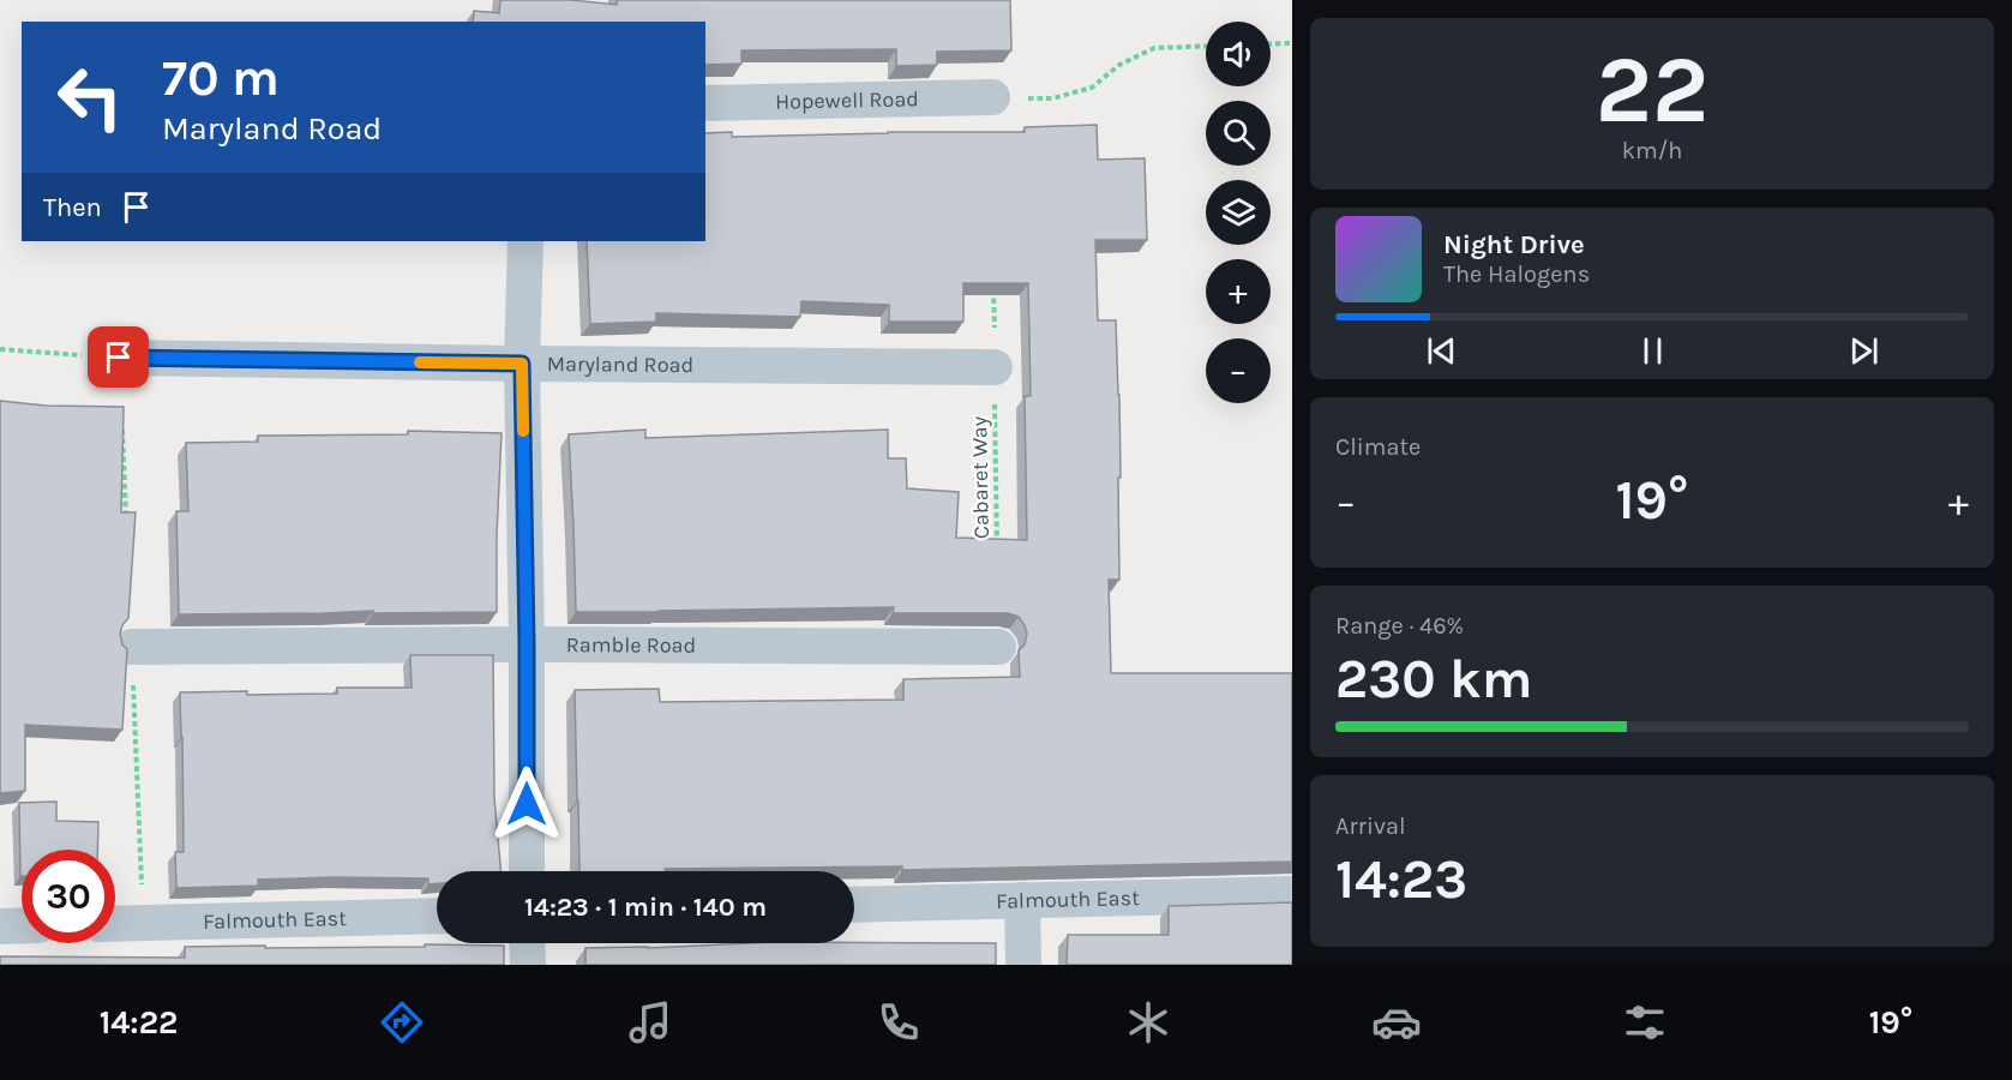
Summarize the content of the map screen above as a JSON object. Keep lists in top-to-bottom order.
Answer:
{
  "streets": {
    "street": [
      "Hopewell Road",
      "Maryland Road",
      "Ramble Road",
      "Falmouth East"
    ],
    "path": ["Cabaret Way"]
  },
  "crossings": [
    ["Maryland Road", "Cabaret Way"]
  ],
  "page": {
    "tile": [
      ["22", "km/h"],
      "Climate",
      ["Range · 46%", "230 km"],
      ["Arrival", "14:23"]
    ],
    "map_buttons": ["+", "−"],
    "turn": ["70 m", "Maryland Road"],
    "then": "Then",
    "song": ["Night Drive", "The Halogens"],
    "heat": ["−", "19°", "+"],
    "limit": "30",
    "trip": "14:23 · 1 min · 140 m",
    "tabs": ["14:22", "19°"]
  }
}
